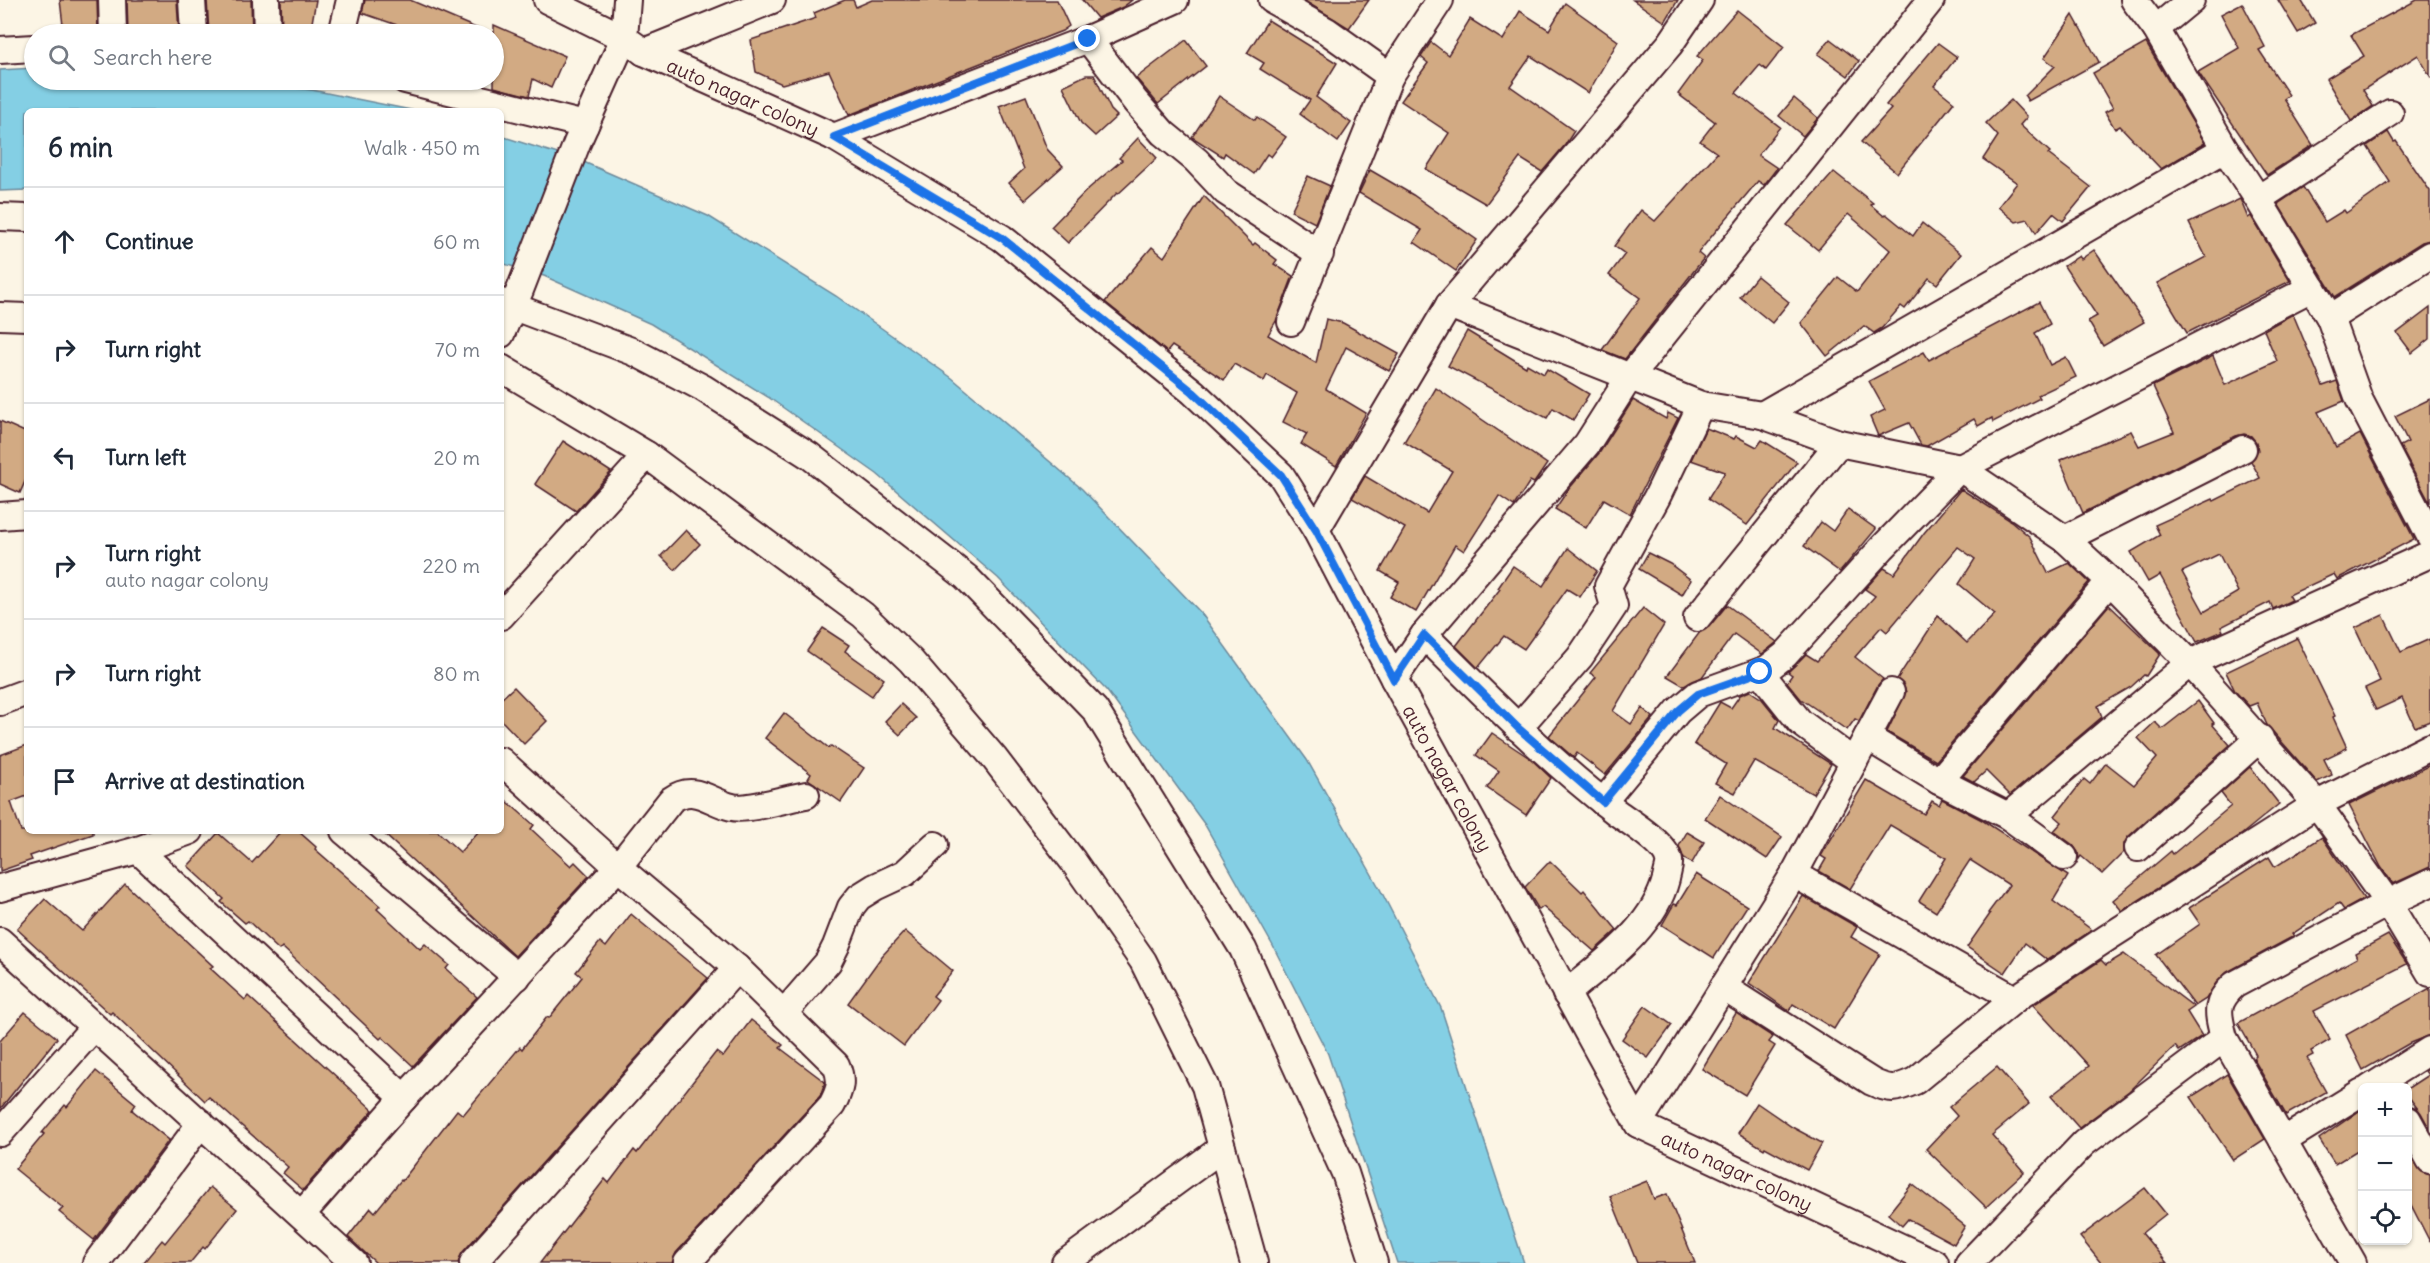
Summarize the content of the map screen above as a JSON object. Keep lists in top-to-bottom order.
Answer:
{
  "streets": {
    "street": ["auto nagar colony"]
  },
  "page": {
    "search": "Search here",
    "heading": ["6 min", "Walk · 450 m"],
    "list": [
      ["Continue", "60 m"],
      ["Turn right", "70 m"],
      ["Turn left", "20 m"],
      ["Turn right", "auto nagar colony", "220 m"],
      ["Turn right", "80 m"],
      "Arrive at destination"
    ],
    "map_buttons": ["+", "−"]
  }
}
